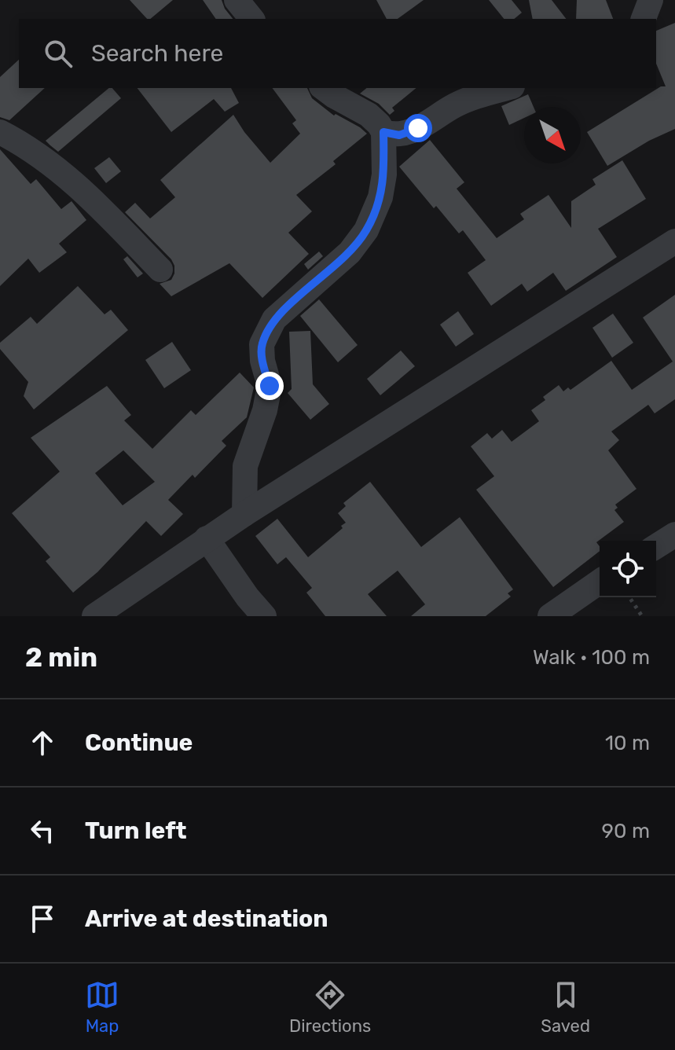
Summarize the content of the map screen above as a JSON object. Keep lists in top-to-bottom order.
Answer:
{
  "north": "bottom right",
  "page": {
    "search": "Search here",
    "heading": ["2 min", "Walk · 100 m"],
    "list": [
      ["Continue", "10 m"],
      ["Turn left", "90 m"],
      "Arrive at destination"
    ],
    "nav": ["Map", "Directions", "Saved"]
  }
}
